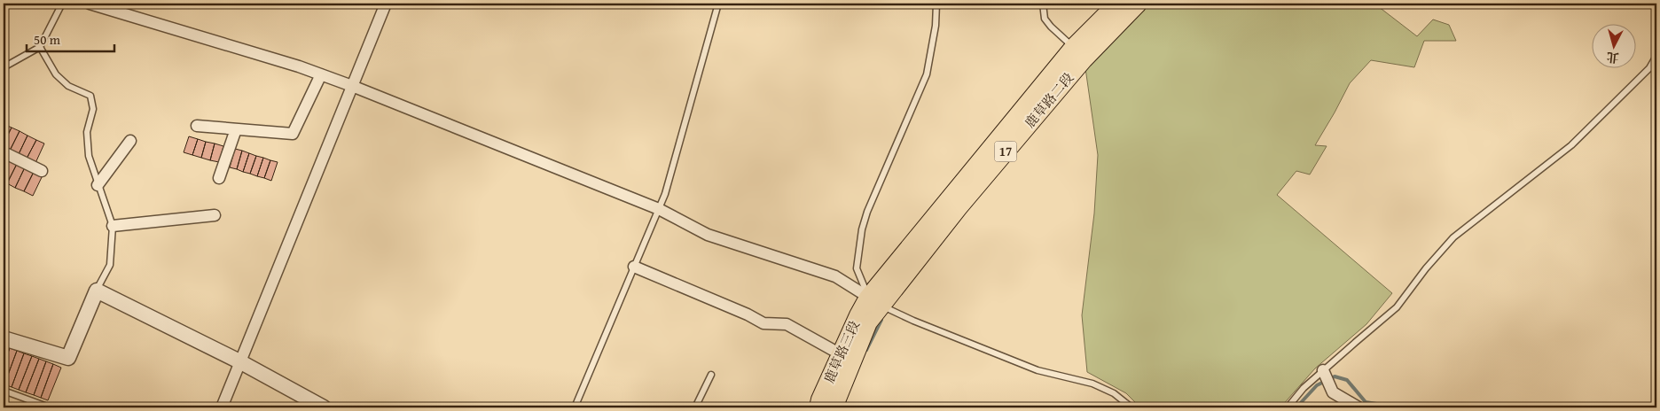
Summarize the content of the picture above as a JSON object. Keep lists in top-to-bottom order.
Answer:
{
  "streets": {
    "main road": ["鹿草路二段", "17", "鹿草路三段"]
  },
  "crossings": [
    ["鹿草路二段", "鹿草路三段"]
  ],
  "scale_bar": "50 m",
  "north": "bottom"
}
